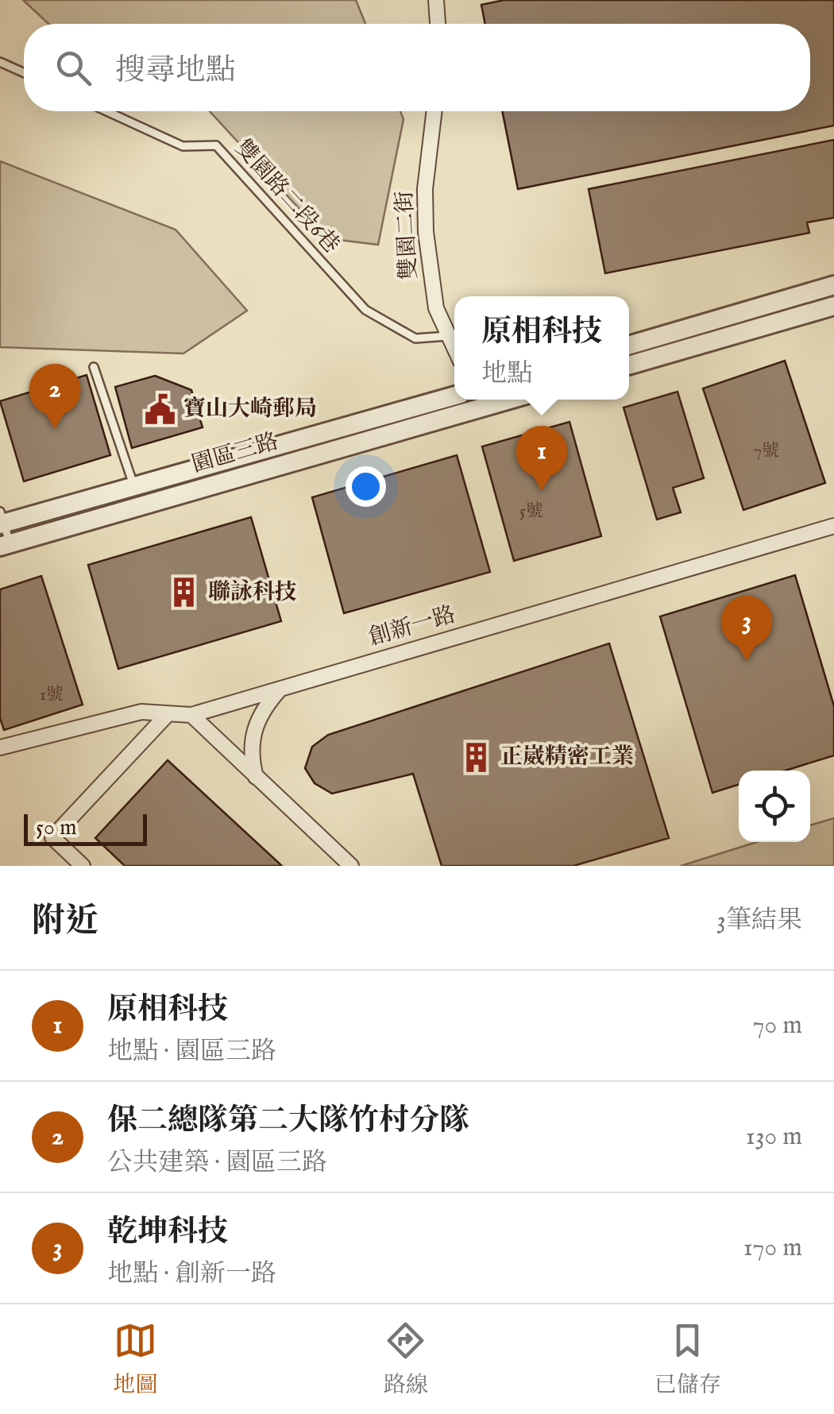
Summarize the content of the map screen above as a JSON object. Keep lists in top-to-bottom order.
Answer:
{
  "streets": {
    "street": ["雙園二街", "園區三路", "創新一路"],
    "lane": ["雙園路二段6巷"]
  },
  "crossings": [
    ["雙園路二段6巷", "雙園二街"]
  ],
  "places": {
    "public building": ["寶山大崎郵局"],
    "building": ["聯詠科技", "正崴精密工業"]
  },
  "house_numbers": ["7號", "5號", "1號"],
  "scale_bar": "50 m",
  "page": {
    "search": "搜尋地點",
    "popup": ["原相科技", "地點"],
    "pins": ["2", "1", "3"],
    "scale": "50 m",
    "heading": ["附近", "3筆結果"],
    "list": [
      {
        "mark": "1",
        "name": "原相科技",
        "note": "地點 · 園區三路",
        "value": "70 m"
      },
      {
        "mark": "2",
        "name": "保二總隊第二大隊竹村分隊",
        "note": "公共建築 · 園區三路",
        "value": "130 m"
      },
      {
        "mark": "3",
        "name": "乾坤科技",
        "note": "地點 · 創新一路",
        "value": "170 m"
      }
    ],
    "nav": ["地圖", "路線", "已儲存"]
  }
}
